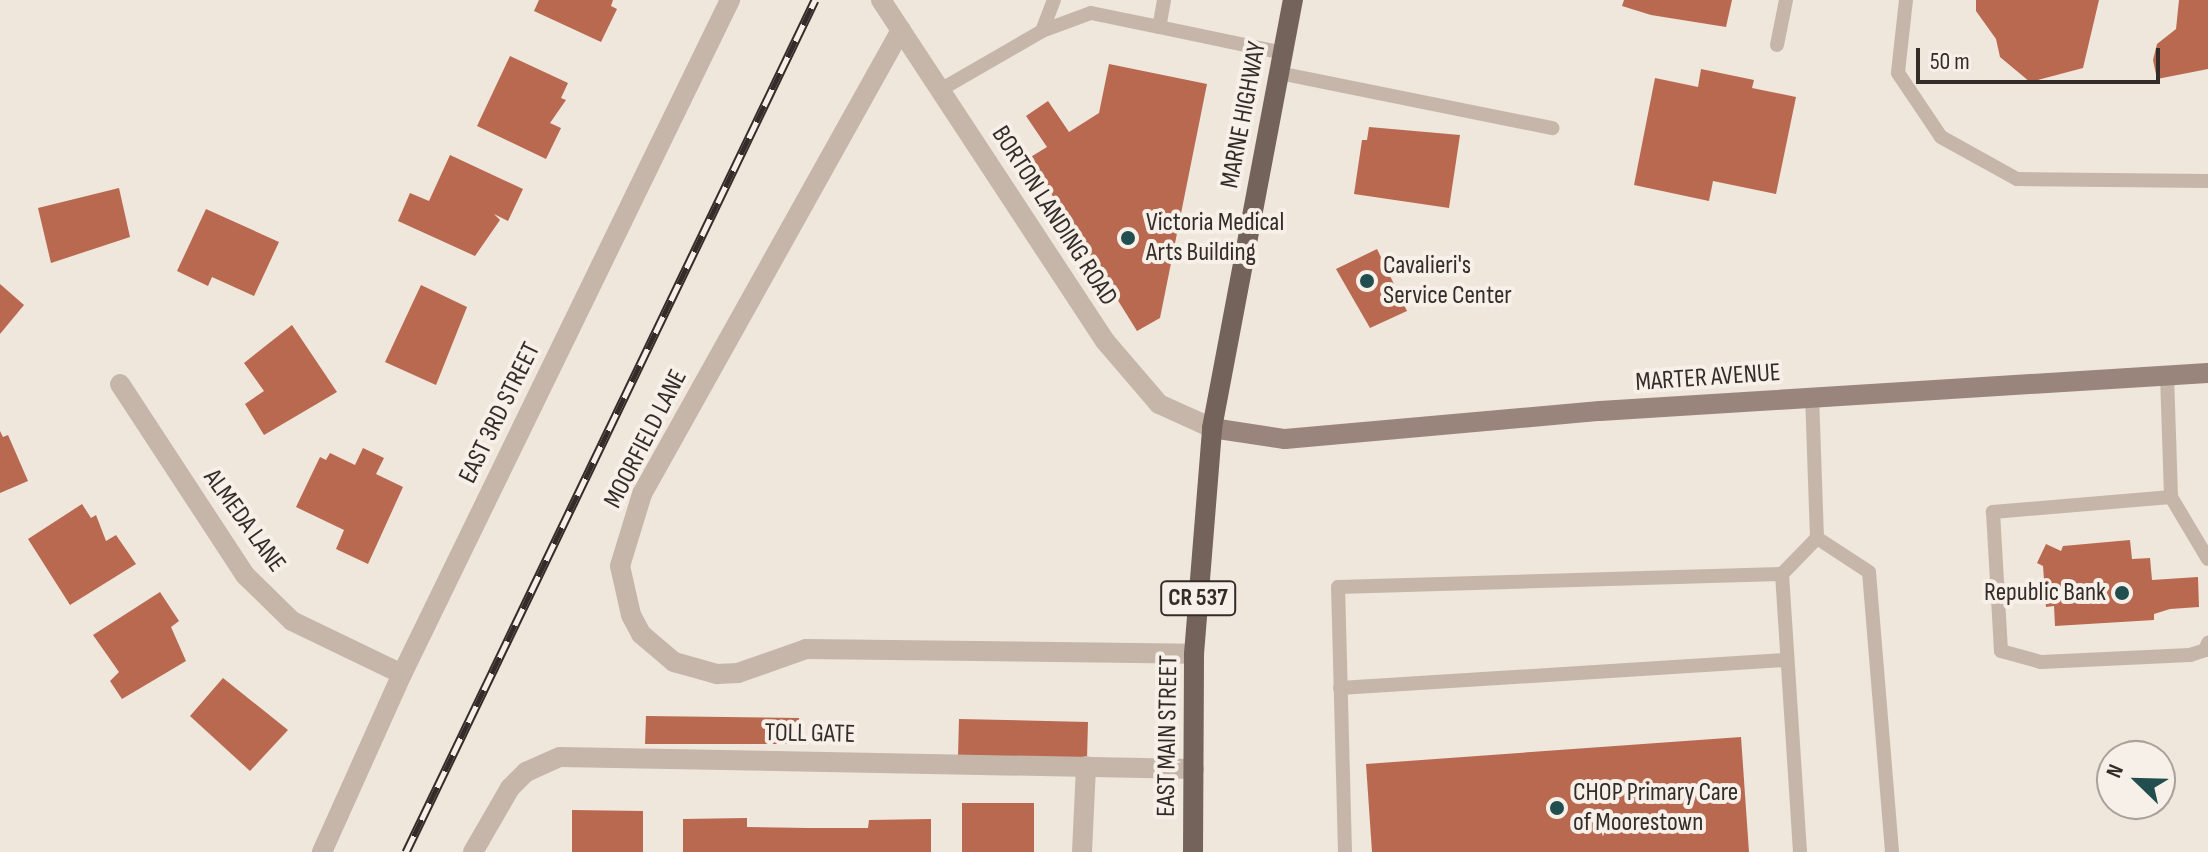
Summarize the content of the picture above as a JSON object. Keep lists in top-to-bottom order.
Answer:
{
  "streets": {
    "main road": [
      "MARNE HIGHWAY",
      "MARTER AVENUE",
      "CR 537",
      "EAST MAIN STREET"
    ],
    "street": [
      "BORTON LANDING ROAD",
      "EAST 3RD STREET",
      "MOORFIELD LANE",
      "ALMEDA LANE",
      "TOLL GATE"
    ]
  },
  "crossings": [
    ["MARNE HIGHWAY", "BORTON LANDING ROAD"],
    ["MARNE HIGHWAY", "MARTER AVENUE"],
    ["MARNE HIGHWAY", "EAST MAIN STREET"],
    ["BORTON LANDING ROAD", "MARTER AVENUE"],
    ["BORTON LANDING ROAD", "MOORFIELD LANE"],
    ["BORTON LANDING ROAD", "EAST MAIN STREET"],
    ["MARTER AVENUE", "EAST MAIN STREET"],
    ["EAST 3RD STREET", "ALMEDA LANE"],
    ["MOORFIELD LANE", "EAST MAIN STREET"],
    ["TOLL GATE", "EAST MAIN STREET"]
  ],
  "places": [
    "Victoria Medical Arts Building",
    "Cavalieri's Service Center",
    "Republic Bank",
    "CHOP Primary Care of Moorestown"
  ],
  "scale_bar": "50 m",
  "north": "top left"
}
